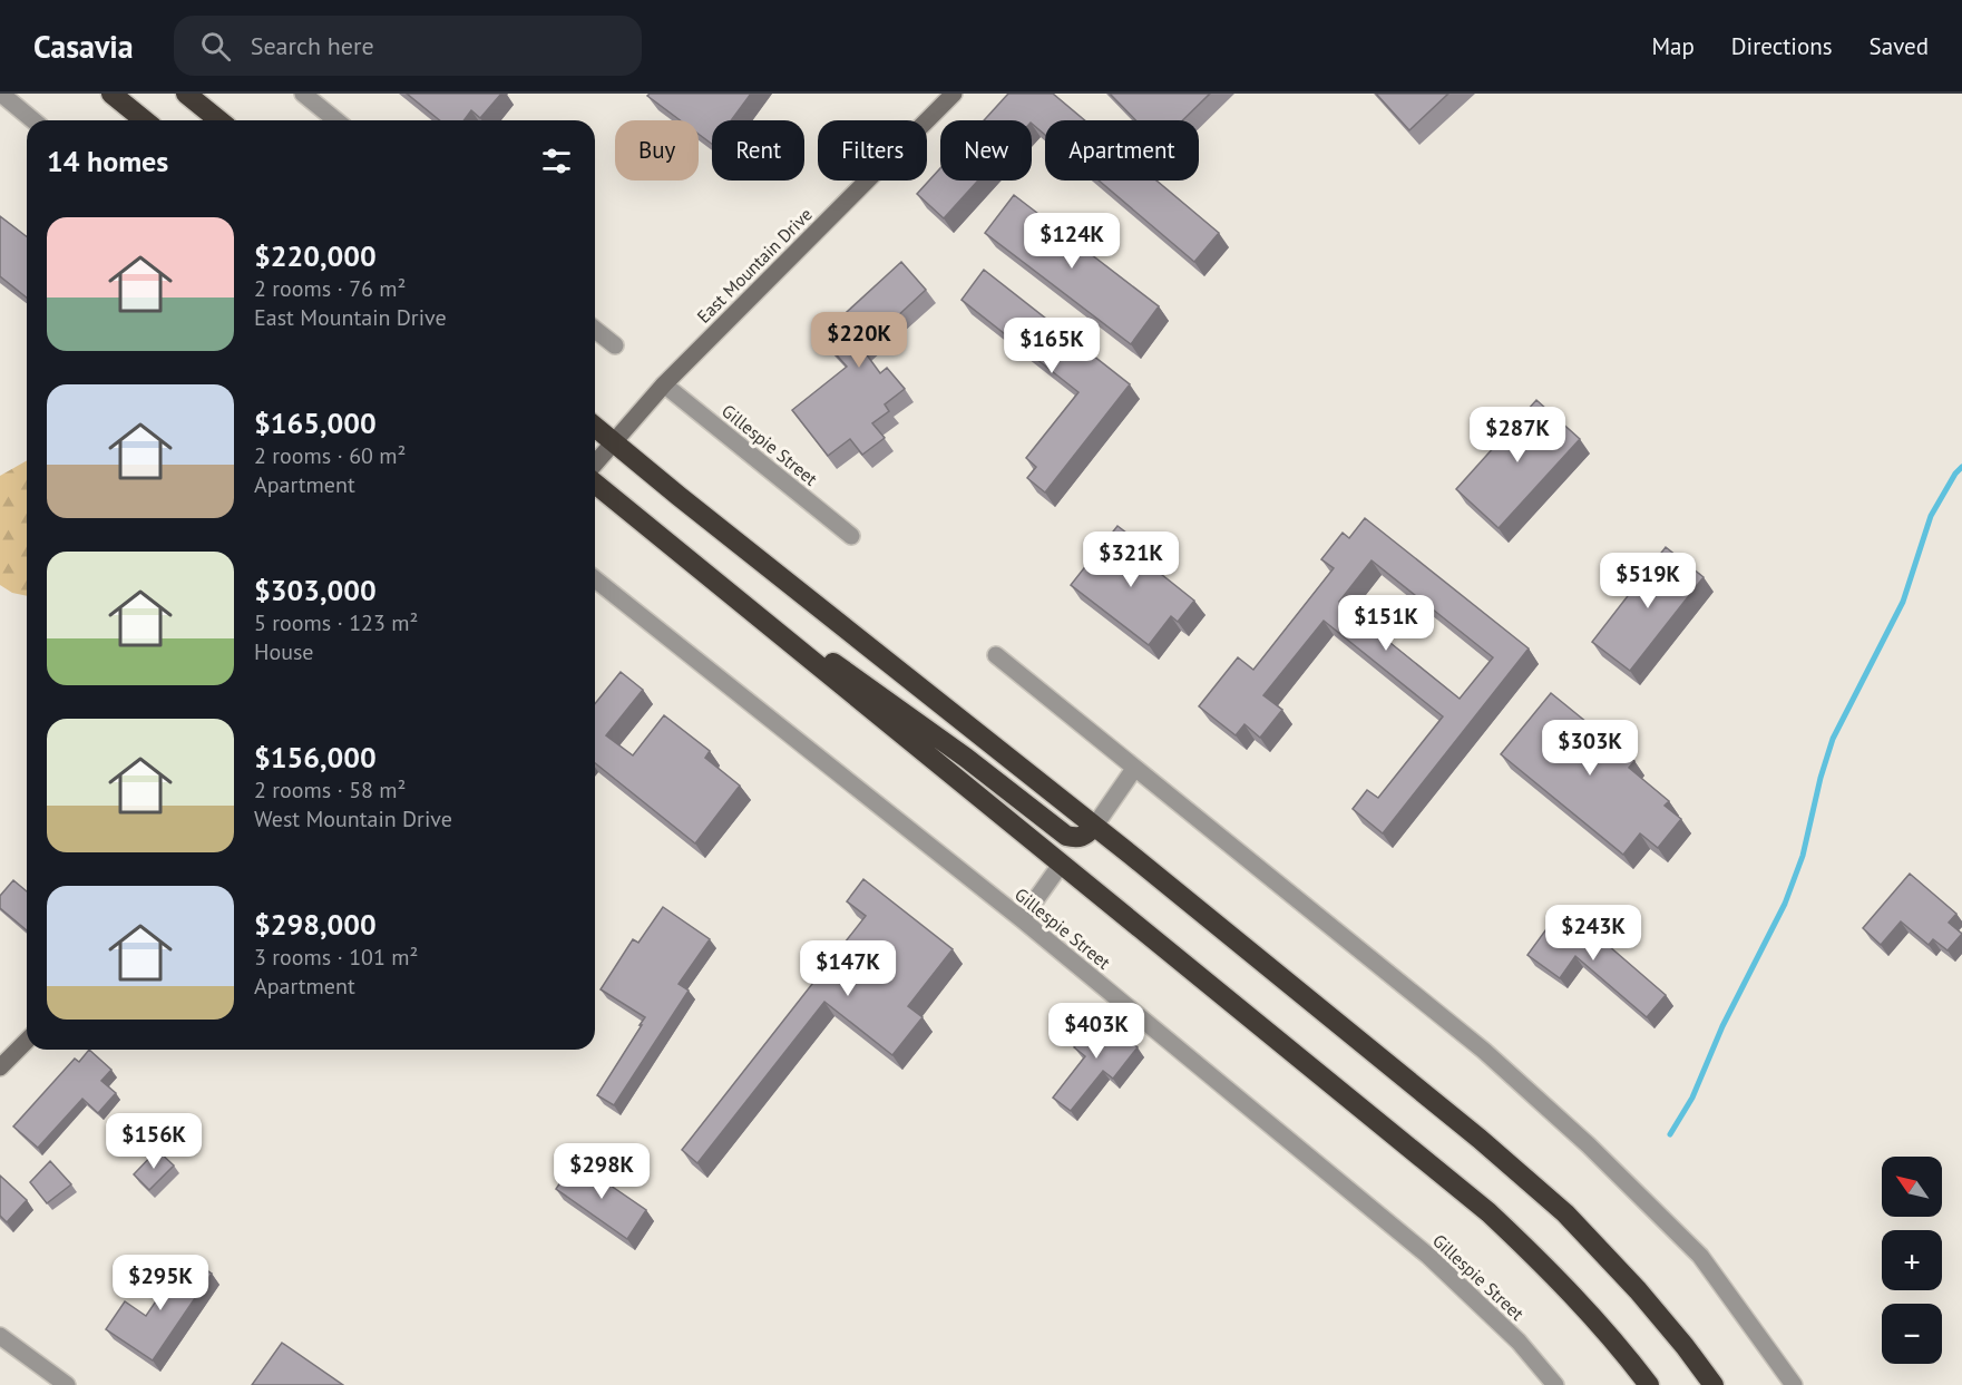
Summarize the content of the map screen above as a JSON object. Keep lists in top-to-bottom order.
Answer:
{
  "streets": {
    "street": ["East Mountain Drive", "Gillespie Street"]
  },
  "crossings": [
    ["East Mountain Drive", "Gillespie Street"]
  ],
  "north": "top left",
  "page": {
    "header": "Casavia",
    "search": "Search here",
    "nav": ["Map", "Directions", "Saved"],
    "chip": [
      "Buy",
      "Rent",
      "Filters",
      "New",
      "Apartment"
    ],
    "heading": "14 homes",
    "list": [
      {
        "name": "$220,000",
        "note": "2 rooms · 76 m² · East Mountain Drive"
      },
      {
        "name": "$165,000",
        "note": "2 rooms · 60 m² · Apartment"
      },
      {
        "name": "$303,000",
        "note": "5 rooms · 123 m² · House"
      },
      {
        "name": "$156,000",
        "note": "2 rooms · 58 m² · West Mountain Drive"
      },
      {
        "name": "$298,000",
        "note": "3 rooms · 101 m² · Apartment"
      }
    ],
    "price": [
      "$124K",
      "$220K",
      "$165K",
      "$287K",
      "$321K",
      "$519K",
      "$151K",
      "$303K",
      "$243K",
      "$147K",
      "$403K",
      "$156K",
      "$298K",
      "$295K"
    ],
    "map_buttons": ["+", "−"]
  }
}
